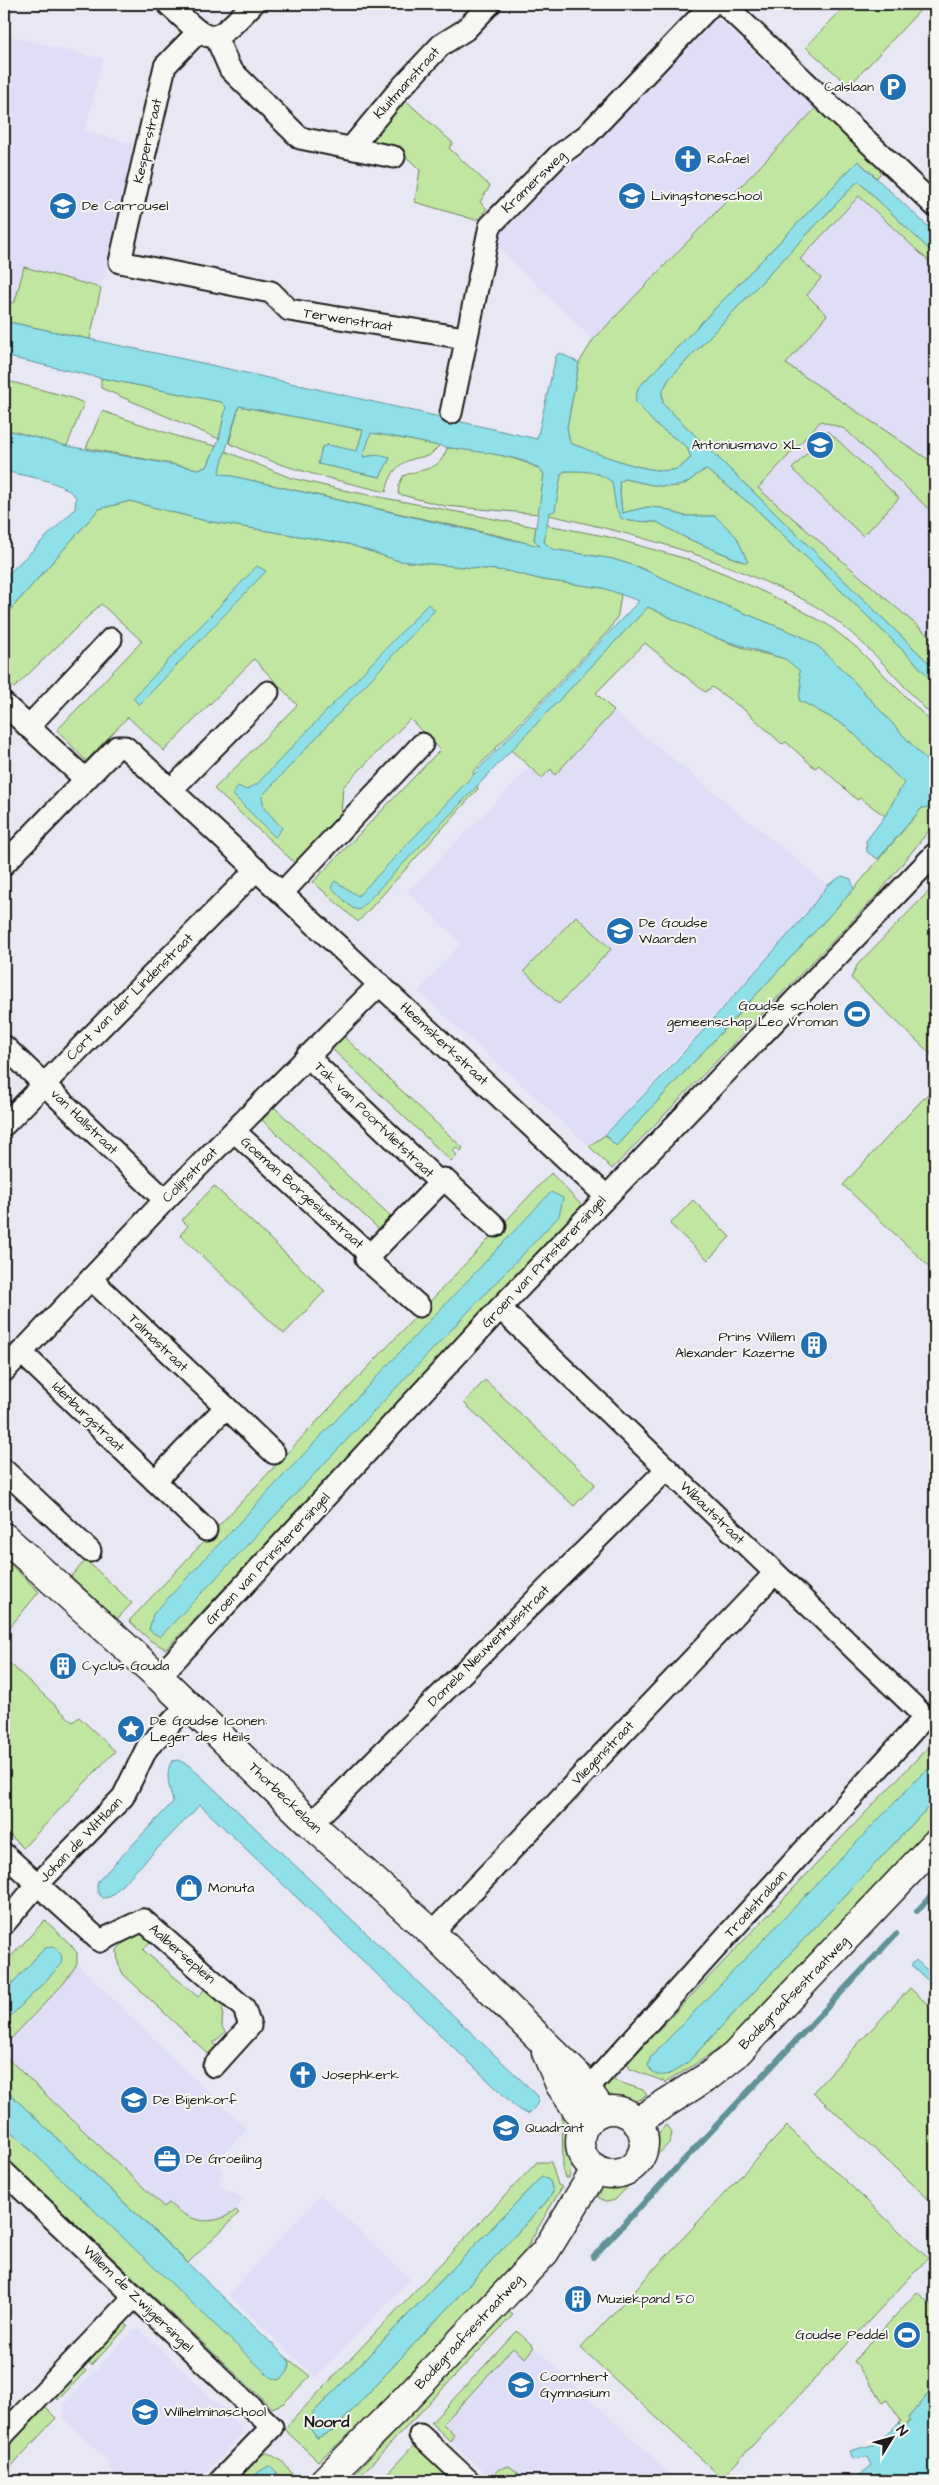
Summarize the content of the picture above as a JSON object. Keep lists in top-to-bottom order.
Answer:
{
  "streets": {
    "main road": ["Thorbeckelaan", "Bodegraafsestraatweg"],
    "street": [
      "Kluitmanstraat",
      "Kesperstraat",
      "Kramersweg",
      "Terwenstraat",
      "Cort van der Lindenstraat",
      "Heemskerkstraat",
      "Tak van Poortvlietstraat",
      "van Hallstraat",
      "Colijnstraat",
      "Goeman Borgesiusstraat",
      "Groen van Prinsterersingel",
      "Talmastraat",
      "Idenburgstraat",
      "Wibautstraat",
      "Domela Nieuwenhuisstraat",
      "Vliegenstraat",
      "Johan de Wittlaan",
      "Troelstralaan",
      "Aalberseplein",
      "Willem de Zwijgersingel"
    ]
  },
  "crossings": [
    ["Kesperstraat", "Terwenstraat"],
    ["Kramersweg", "Terwenstraat"],
    ["Cort van der Lindenstraat", "Heemskerkstraat"],
    ["Cort van der Lindenstraat", "van Hallstraat"],
    ["Heemskerkstraat", "Colijnstraat"],
    ["Heemskerkstraat", "Groen van Prinsterersingel"],
    ["Tak van Poortvlietstraat", "Colijnstraat"],
    ["Tak van Poortvlietstraat", "Goeman Borgesiusstraat"],
    ["van Hallstraat", "Colijnstraat"],
    ["Colijnstraat", "Goeman Borgesiusstraat"],
    ["Colijnstraat", "Talmastraat"],
    ["Colijnstraat", "Idenburgstraat"],
    ["Groen van Prinsterersingel", "Wibautstraat"],
    ["Groen van Prinsterersingel", "Thorbeckelaan"],
    ["Wibautstraat", "Domela Nieuwenhuisstraat"],
    ["Wibautstraat", "Vliegenstraat"],
    ["Wibautstraat", "Troelstralaan"],
    ["Domela Nieuwenhuisstraat", "Thorbeckelaan"],
    ["Vliegenstraat", "Thorbeckelaan"],
    ["Thorbeckelaan", "Johan de Wittlaan"],
    ["Thorbeckelaan", "Troelstralaan"],
    ["Thorbeckelaan", "Bodegraafsestraatweg"],
    ["Johan de Wittlaan", "Aalberseplein"]
  ],
  "districts": ["Noord"],
  "places": {
    "parking": ["Calslaan"],
    "church": ["Rafael", "Josephkerk"],
    "school or university": [
      "Livingstoneschool",
      "De Carrousel",
      "Antoniusmavo XL",
      "De Goudse Waarden",
      "De Bijenkorf",
      "Quadrant",
      "Coornhert Gymnasium",
      "Wilhelminaschool"
    ],
    "sports": ["Goudse scholen gemeenschap Leo Vroman", "Goudse Peddel"],
    "building": ["Prins Willem Alexander Kazerne", "Cyclus Gouda", "Muziekpand 50"],
    "place": ["De Goudse Iconen: Leger des Heils"],
    "shop": ["Monuta"],
    "office": ["De Groeiling"]
  },
  "north": "top right"
}
